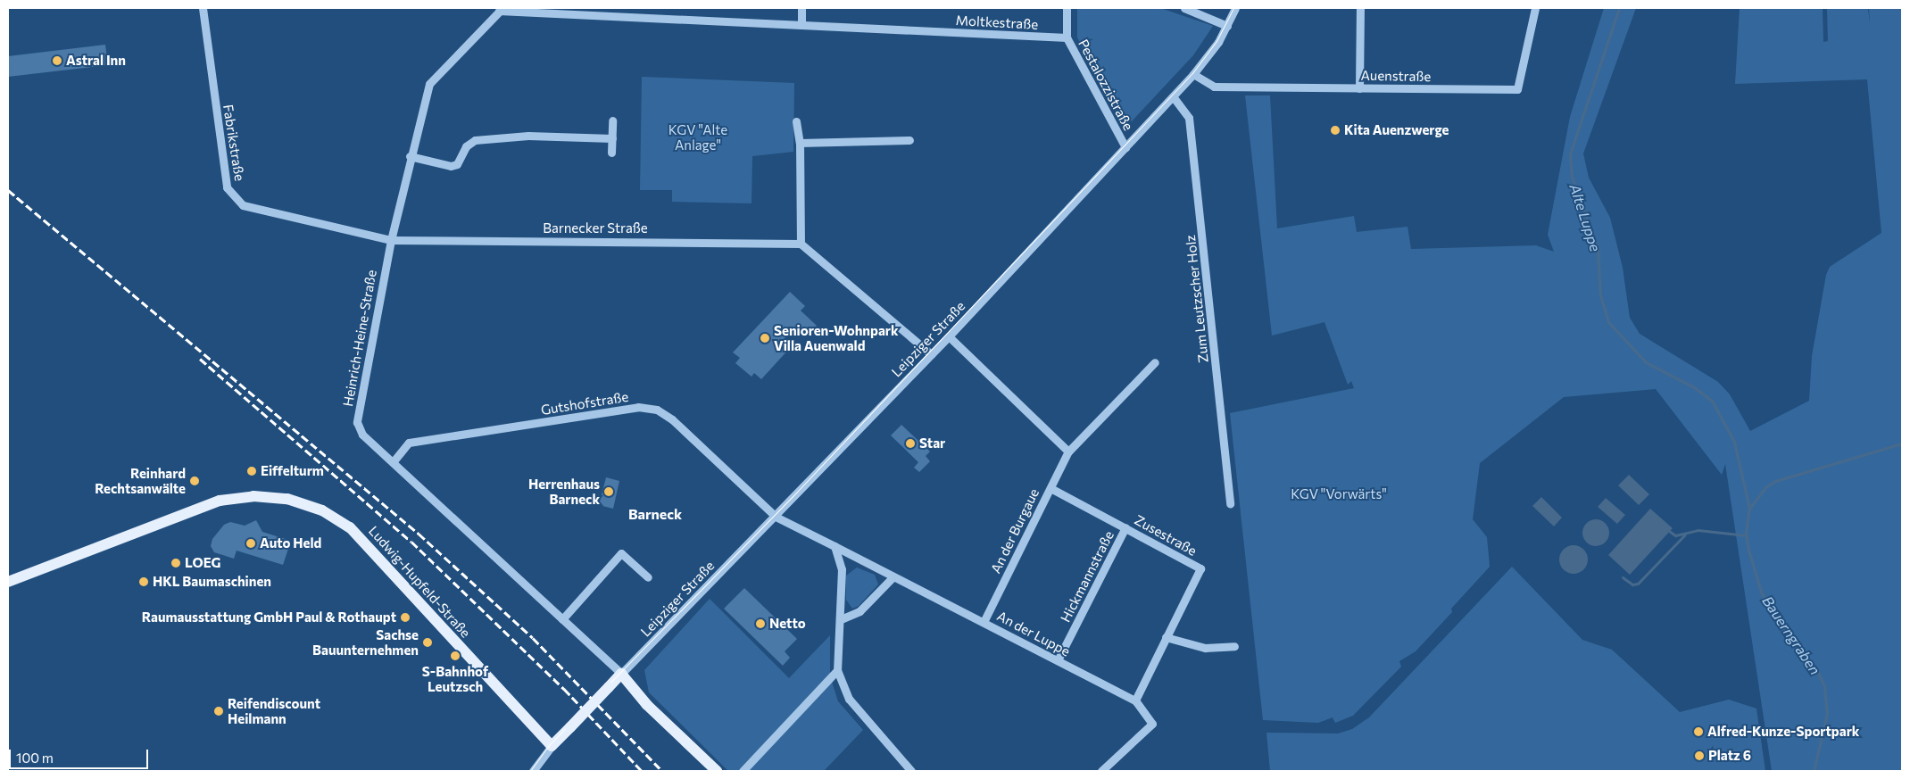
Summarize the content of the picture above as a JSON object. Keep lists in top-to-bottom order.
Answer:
{
  "streets": {
    "main road": ["Ludwig-Hupfeld-Straße"],
    "street": [
      "Moltkestraße",
      "Auenstraße",
      "Pestalozzistraße",
      "Fabrikstraße",
      "Barnecker Straße",
      "Zum Leutzscher Holz",
      "Heinrich-Heine-Straße",
      "Leipziger Straße",
      "Gutshofstraße",
      "An der Burgaue",
      "Zusestraße",
      "Hickmannstraße",
      "An der Luppe"
    ]
  },
  "crossings": [
    ["Moltkestraße", "Pestalozzistraße"],
    ["Moltkestraße", "Heinrich-Heine-Straße"],
    ["Auenstraße", "Leipziger Straße"],
    ["Pestalozzistraße", "Leipziger Straße"],
    ["Fabrikstraße", "Barnecker Straße"],
    ["Fabrikstraße", "Heinrich-Heine-Straße"],
    ["Barnecker Straße", "Heinrich-Heine-Straße"],
    ["Zum Leutzscher Holz", "Leipziger Straße"],
    ["Heinrich-Heine-Straße", "Leipziger Straße"],
    ["Heinrich-Heine-Straße", "Gutshofstraße"],
    ["Leipziger Straße", "Gutshofstraße"],
    ["Gutshofstraße", "An der Luppe"],
    ["An der Burgaue", "Zusestraße"],
    ["An der Burgaue", "An der Luppe"],
    ["Zusestraße", "Hickmannstraße"],
    ["Zusestraße", "An der Luppe"],
    ["Hickmannstraße", "An der Luppe"]
  ],
  "districts": ["Barneck"],
  "water": ["Alte Luppe", "Bauerngraben"],
  "parks": ["KGV \"Alte Anlage\"", "KGV \"Vorwärts\""],
  "places": [
    "Astral Inn",
    "Kita Auenzwerge",
    "Senioren-Wohnpark Villa Auenwald",
    "Star",
    "Eiffelturm",
    "Reinhard Rechtsanwälte",
    "Herrenhaus Barneck",
    "Auto Held",
    "LOEG",
    "HKL Baumaschinen",
    "Raumausstattung GmbH Paul & Rothaupt",
    "Netto",
    "Sachse Bauunternehmen",
    "S-Bahnhof Leutzsch",
    "Reifendiscount Heilmann",
    "Alfred-Kunze-Sportpark",
    "Platz 6"
  ],
  "scale_bar": "100 m"
}
